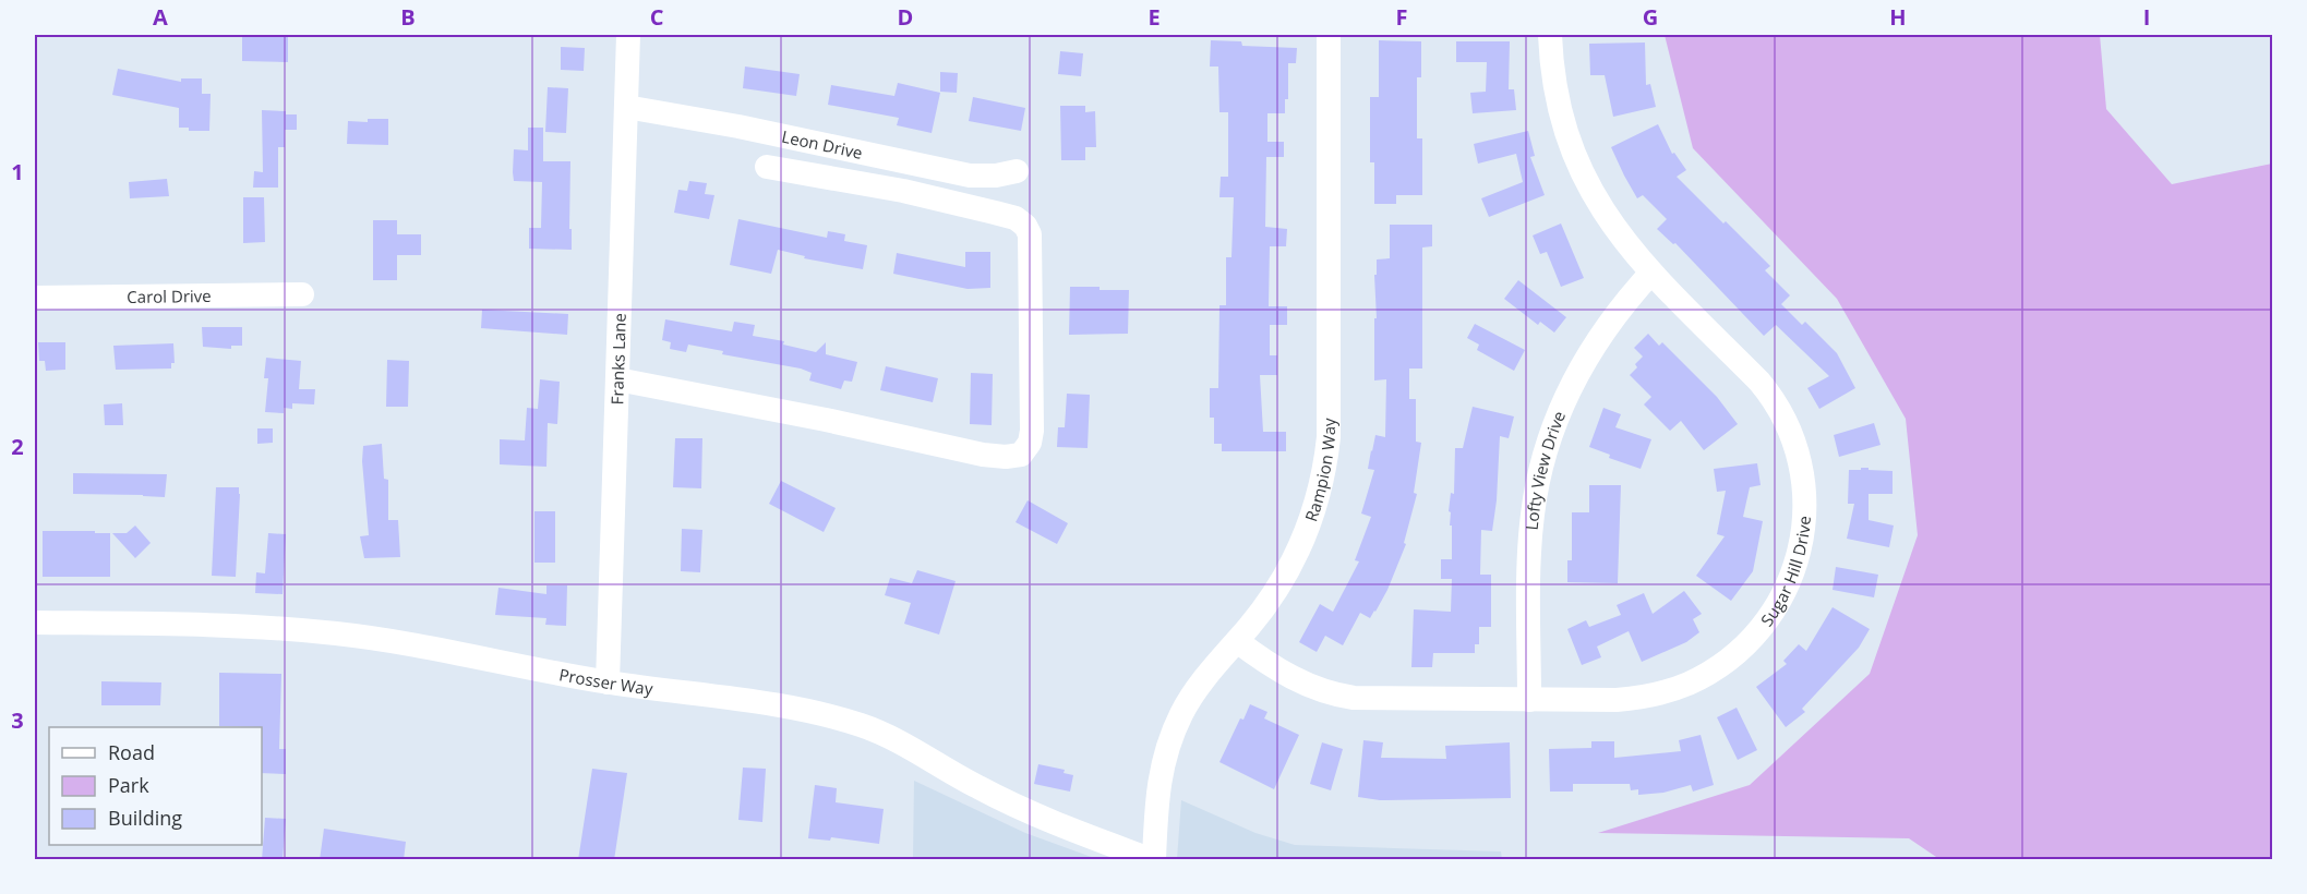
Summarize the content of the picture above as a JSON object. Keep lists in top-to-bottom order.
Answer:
{
  "streets": {
    "street": [
      "Leon Drive",
      "Carol Drive",
      "Franks Lane",
      "Rampion Way",
      "Lofty View Drive",
      "Sugar Hill Drive",
      "Prosser Way"
    ]
  },
  "crossings": [
    ["Leon Drive", "Franks Lane"],
    ["Franks Lane", "Prosser Way"],
    ["Rampion Way", "Sugar Hill Drive"],
    ["Rampion Way", "Prosser Way"],
    ["Lofty View Drive", "Sugar Hill Drive"]
  ],
  "legend": ["Road", "Park", "Building"],
  "grid": {
    "columns": [
      "A",
      "B",
      "C",
      "D",
      "E",
      "F",
      "G",
      "H",
      "I"
    ],
    "rows": ["1", "2", "3"]
  }
}
